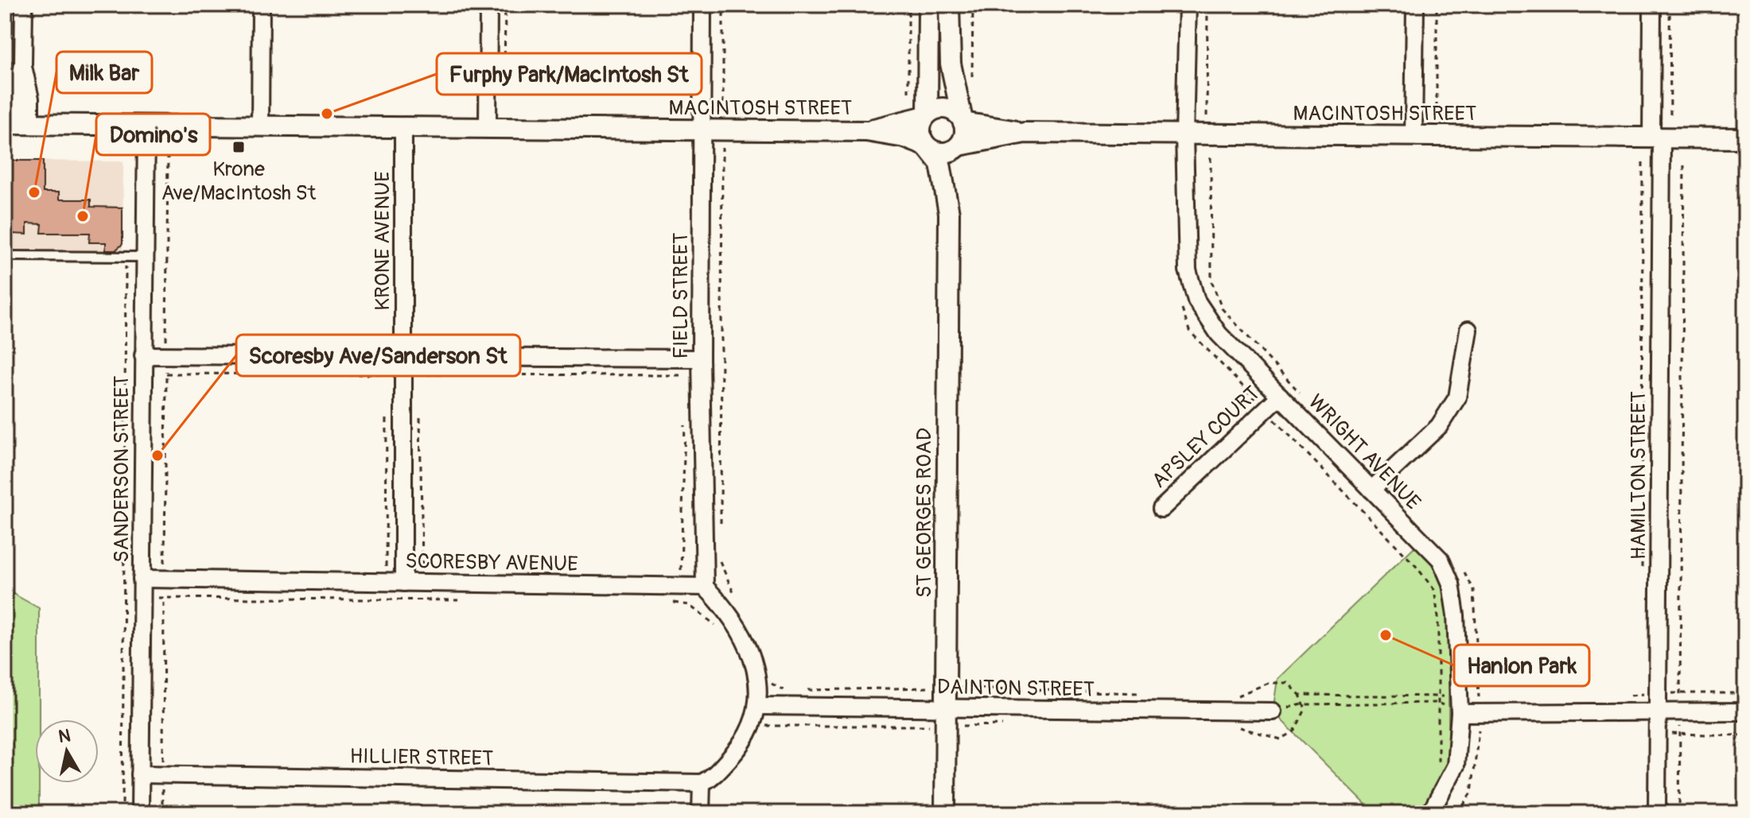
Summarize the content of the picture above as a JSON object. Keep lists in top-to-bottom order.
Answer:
{
  "streets": {
    "street": [
      "MACINTOSH STREET",
      "KRONE AVENUE",
      "FIELD STREET",
      "APSLEY COURT",
      "WRIGHT AVENUE",
      "SANDERSON STREET",
      "HAMILTON STREET",
      "ST GEORGES ROAD",
      "SCORESBY AVENUE",
      "DAINTON STREET",
      "HILLIER STREET"
    ]
  },
  "crossings": [
    ["MACINTOSH STREET", "KRONE AVENUE"],
    ["MACINTOSH STREET", "FIELD STREET"],
    ["MACINTOSH STREET", "WRIGHT AVENUE"],
    ["MACINTOSH STREET", "SANDERSON STREET"],
    ["MACINTOSH STREET", "HAMILTON STREET"],
    ["MACINTOSH STREET", "ST GEORGES ROAD"],
    ["KRONE AVENUE", "SCORESBY AVENUE"],
    ["FIELD STREET", "SCORESBY AVENUE"],
    ["APSLEY COURT", "WRIGHT AVENUE"],
    ["SANDERSON STREET", "SCORESBY AVENUE"],
    ["SANDERSON STREET", "HILLIER STREET"],
    ["ST GEORGES ROAD", "DAINTON STREET"]
  ],
  "places": {
    "other": [
      "Furphy Park/MacIntosh St",
      "Milk Bar",
      "Domino's",
      "Scoresby Ave/Sanderson St",
      "Hanlon Park"
    ],
    "transit": ["Krone Ave/MacIntosh St"]
  },
  "north": "top"
}
